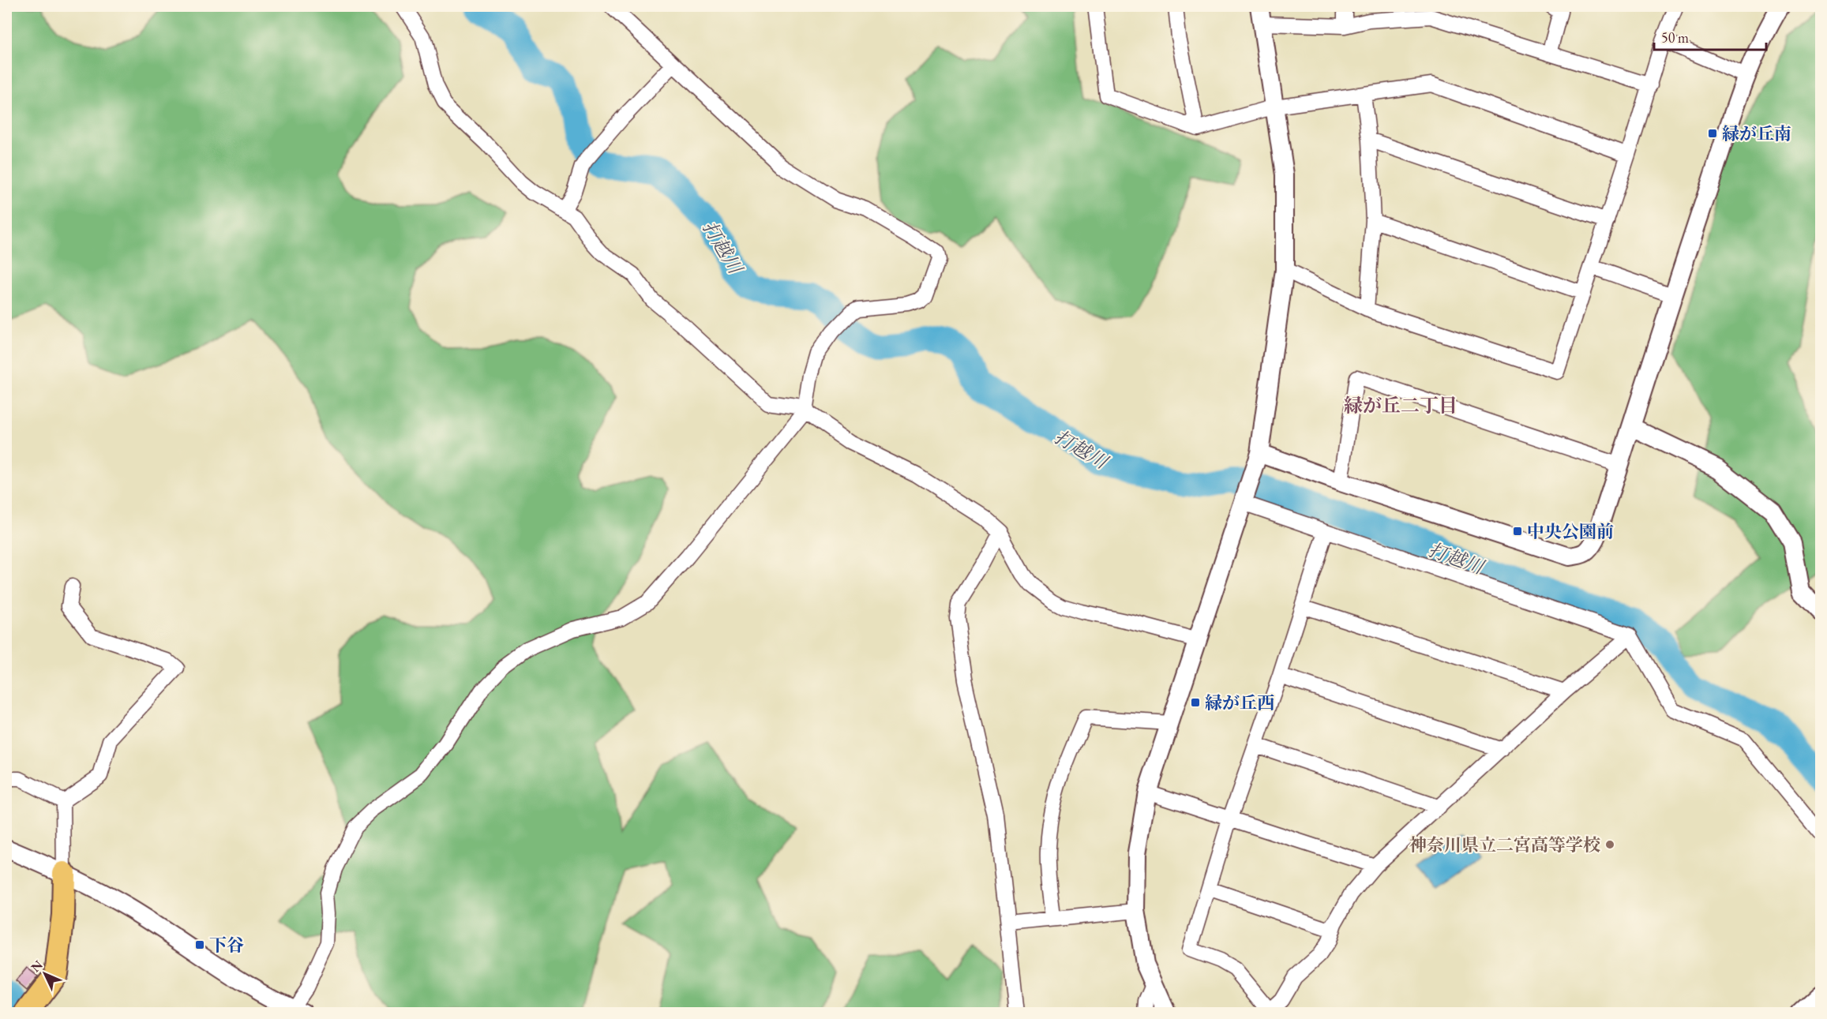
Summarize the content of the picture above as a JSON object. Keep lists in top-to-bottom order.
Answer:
{
  "districts": ["緑が丘二丁目"],
  "water": ["打越川"],
  "places": {
    "transit": [
      "緑が丘南",
      "中央公園前",
      "緑が丘西",
      "下谷"
    ],
    "other": ["神奈川県立二宮高等学校"]
  },
  "scale_bar": "50 m",
  "north": "top left"
}
